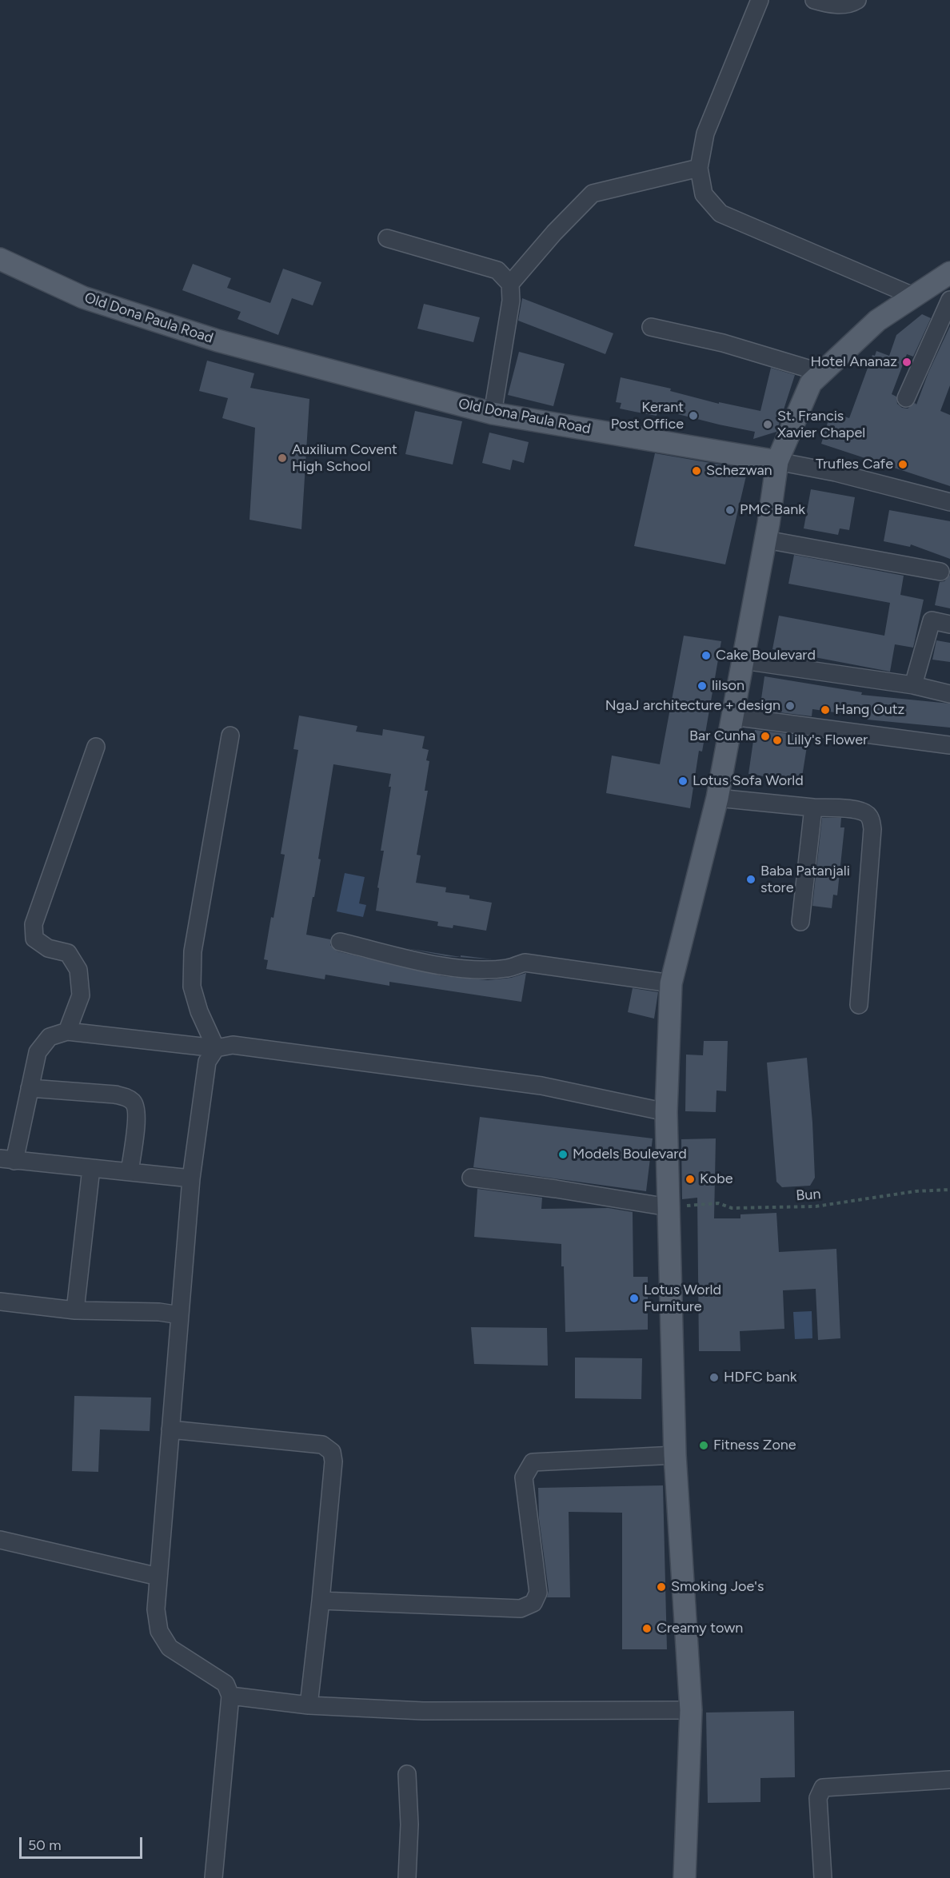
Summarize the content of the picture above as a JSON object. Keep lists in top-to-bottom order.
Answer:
{
  "streets": {
    "main road": ["Old Dona Paula Road"],
    "path": ["Bun"]
  },
  "places": [
    "Hotel Ananaz",
    "Kerant Post Office",
    "St. Francis Xavier Chapel",
    "Auxilium Covent High School",
    "Trufles Cafe",
    "Schezwan",
    "PMC Bank",
    "Cake Boulevard",
    "lilson",
    "NgaJ architecture + design",
    "Hang Outz",
    "Bar Cunha",
    "Lilly's Flower",
    "Lotus Sofa World",
    "Baba Patanjali store",
    "Models Boulevard",
    "Kobe",
    "Lotus World Furniture",
    "HDFC bank",
    "Fitness Zone",
    "Smoking Joe's",
    "Creamy town"
  ],
  "scale_bar": "50 m"
}
